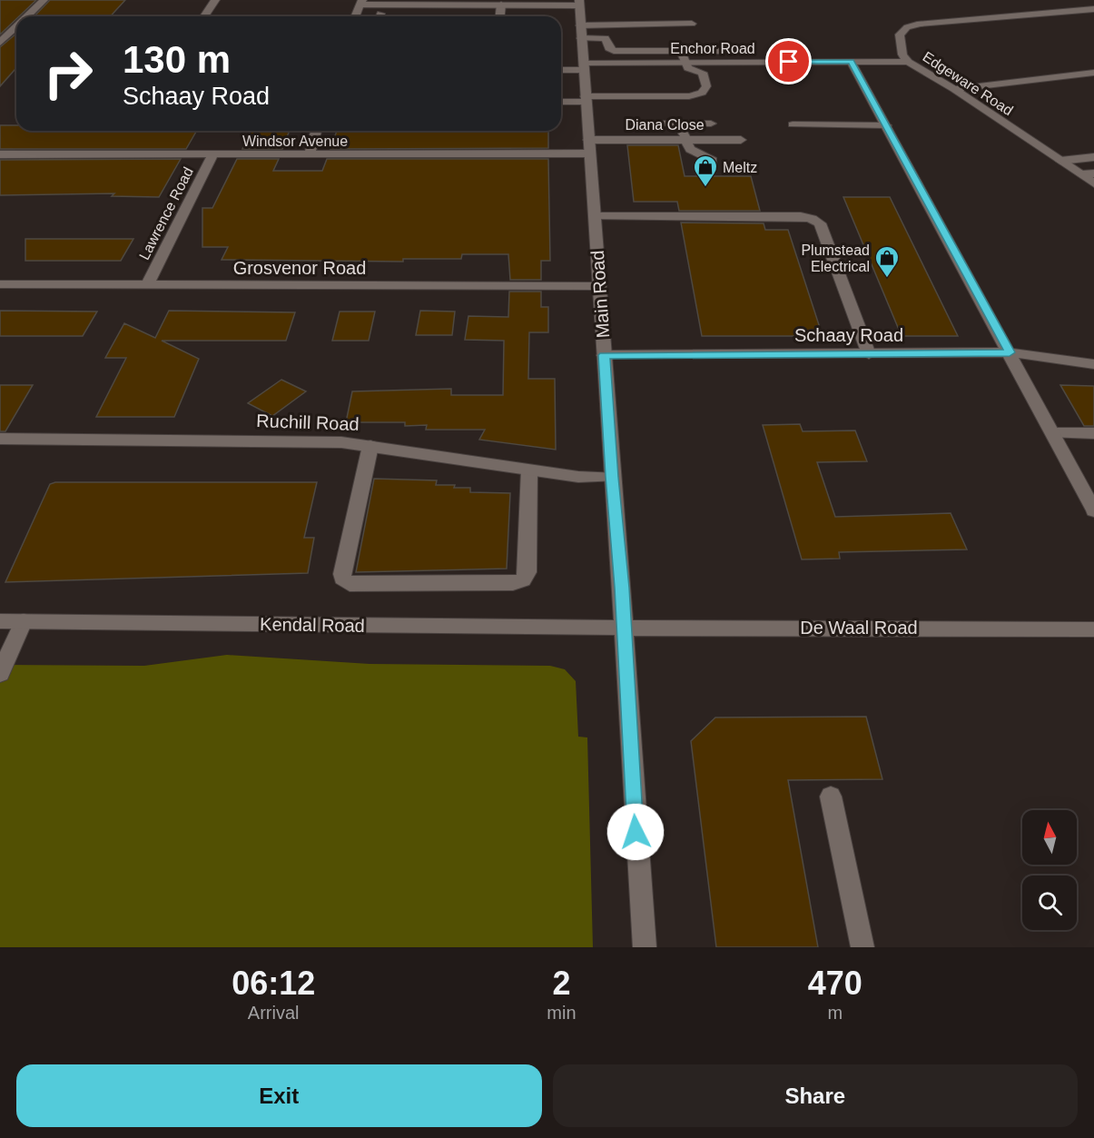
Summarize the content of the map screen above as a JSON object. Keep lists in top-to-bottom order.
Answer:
{
  "streets": {
    "street": [
      "Enchor Road",
      "Edgeware Road",
      "Diana Close",
      "Windsor Avenue",
      "Lawrence Road",
      "Grosvenor Road",
      "Main Road",
      "Schaay Road",
      "Ruchill Road",
      "Kendal Road",
      "De Waal Road"
    ]
  },
  "crossings": [
    ["Enchor Road", "Edgeware Road"],
    ["Enchor Road", "Main Road"],
    ["Diana Close", "Main Road"],
    ["Windsor Avenue", "Lawrence Road"],
    ["Windsor Avenue", "Main Road"],
    ["Lawrence Road", "Grosvenor Road"],
    ["Grosvenor Road", "Main Road"],
    ["Main Road", "Schaay Road"],
    ["Main Road", "Ruchill Road"],
    ["Main Road", "Kendal Road"],
    ["Main Road", "De Waal Road"],
    ["Kendal Road", "De Waal Road"]
  ],
  "places": {
    "shop": ["Meltz", "Plumstead Electrical"]
  },
  "north": "top",
  "page": {
    "turn": ["130 m", "Schaay Road"],
    "eta": [
      "06:12",
      "Arrival",
      "2",
      "min",
      "470",
      "m"
    ],
    "buttons": ["Exit", "Share"]
  }
}
